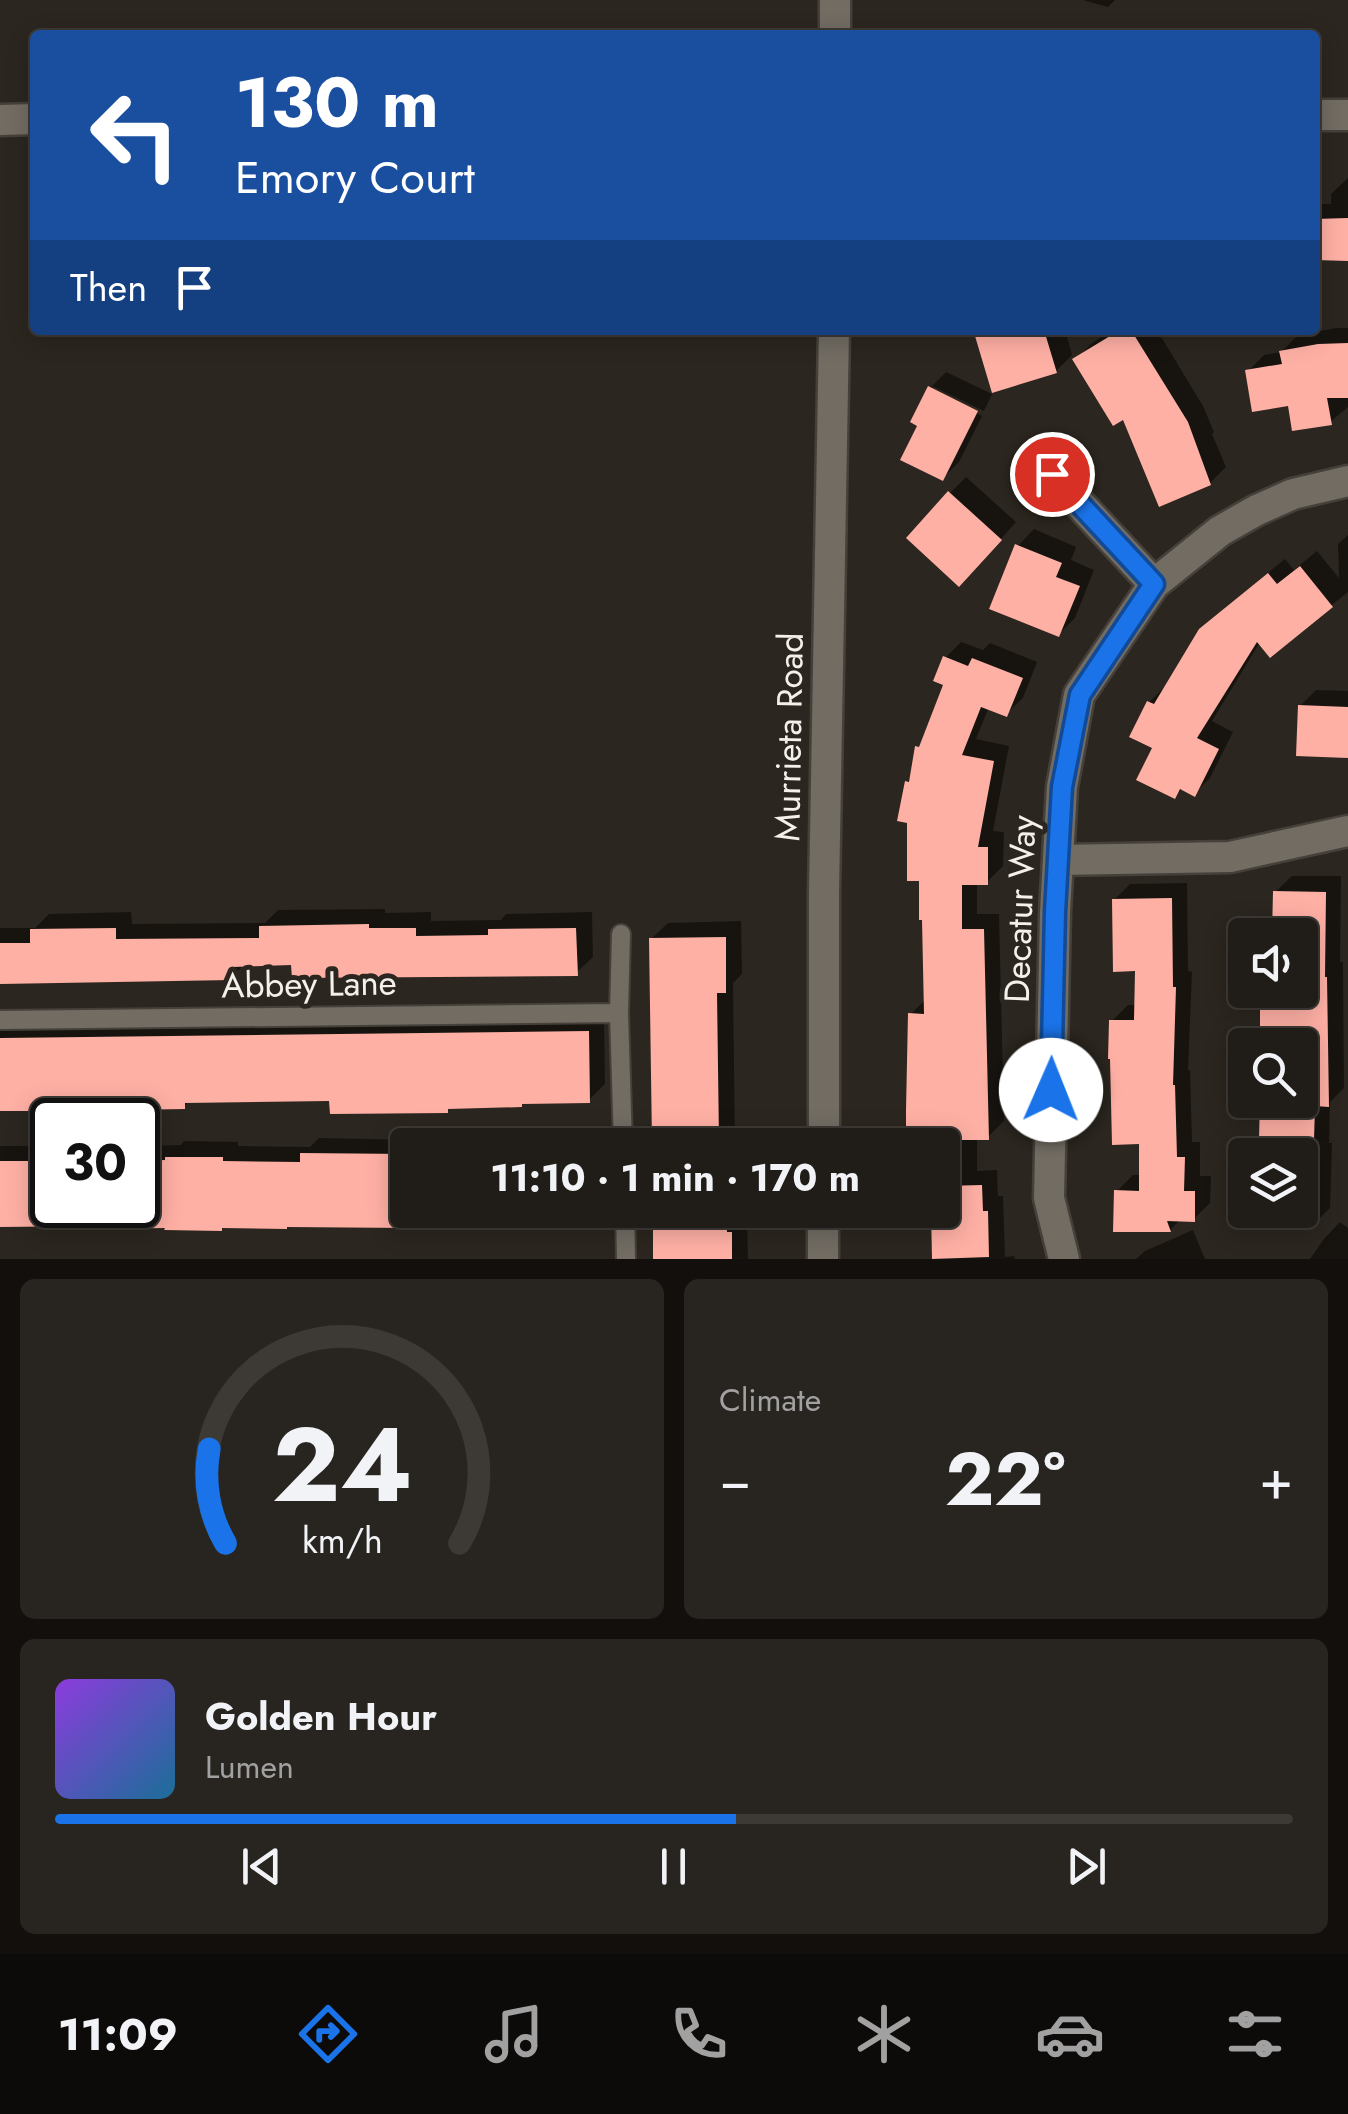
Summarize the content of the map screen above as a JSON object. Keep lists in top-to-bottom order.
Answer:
{
  "streets": {
    "street": ["Murrieta Road", "Decatur Way"],
    "lane": ["Abbey Lane"]
  },
  "page": {
    "turn": ["130 m", "Emory Court"],
    "then": "Then",
    "limit": "30",
    "trip": "11:10 · 1 min · 170 m",
    "tile": "Climate",
    "heat": ["−", "22°", "+"],
    "song": ["Golden Hour", "Lumen"],
    "tabs": "11:09",
    "gauge": ["24", "km/h"]
  }
}
